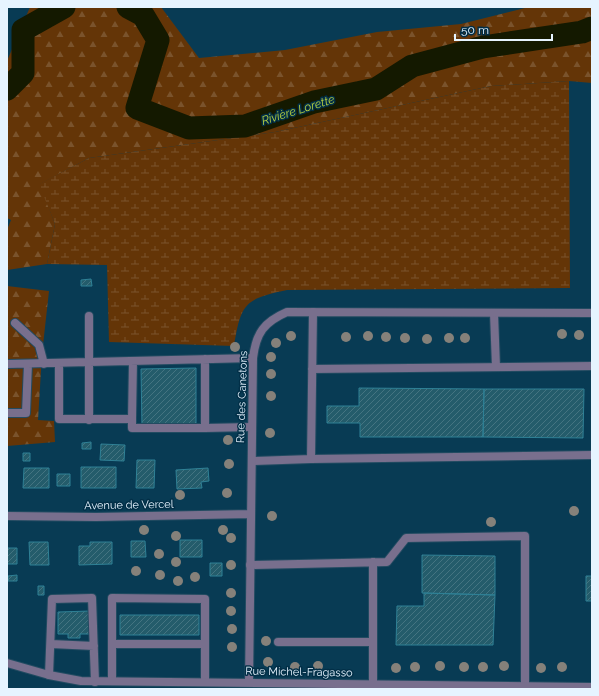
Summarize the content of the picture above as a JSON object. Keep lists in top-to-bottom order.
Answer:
{
  "streets": {
    "street": ["Rue des Canetons", "Avenue de Vercel", "Rue Michel-Fragasso"]
  },
  "crossings": [
    ["Rue des Canetons", "Avenue de Vercel"],
    ["Rue des Canetons", "Rue Michel-Fragasso"]
  ],
  "water": ["Rivière Lorette"],
  "scale_bar": "50 m"
}
